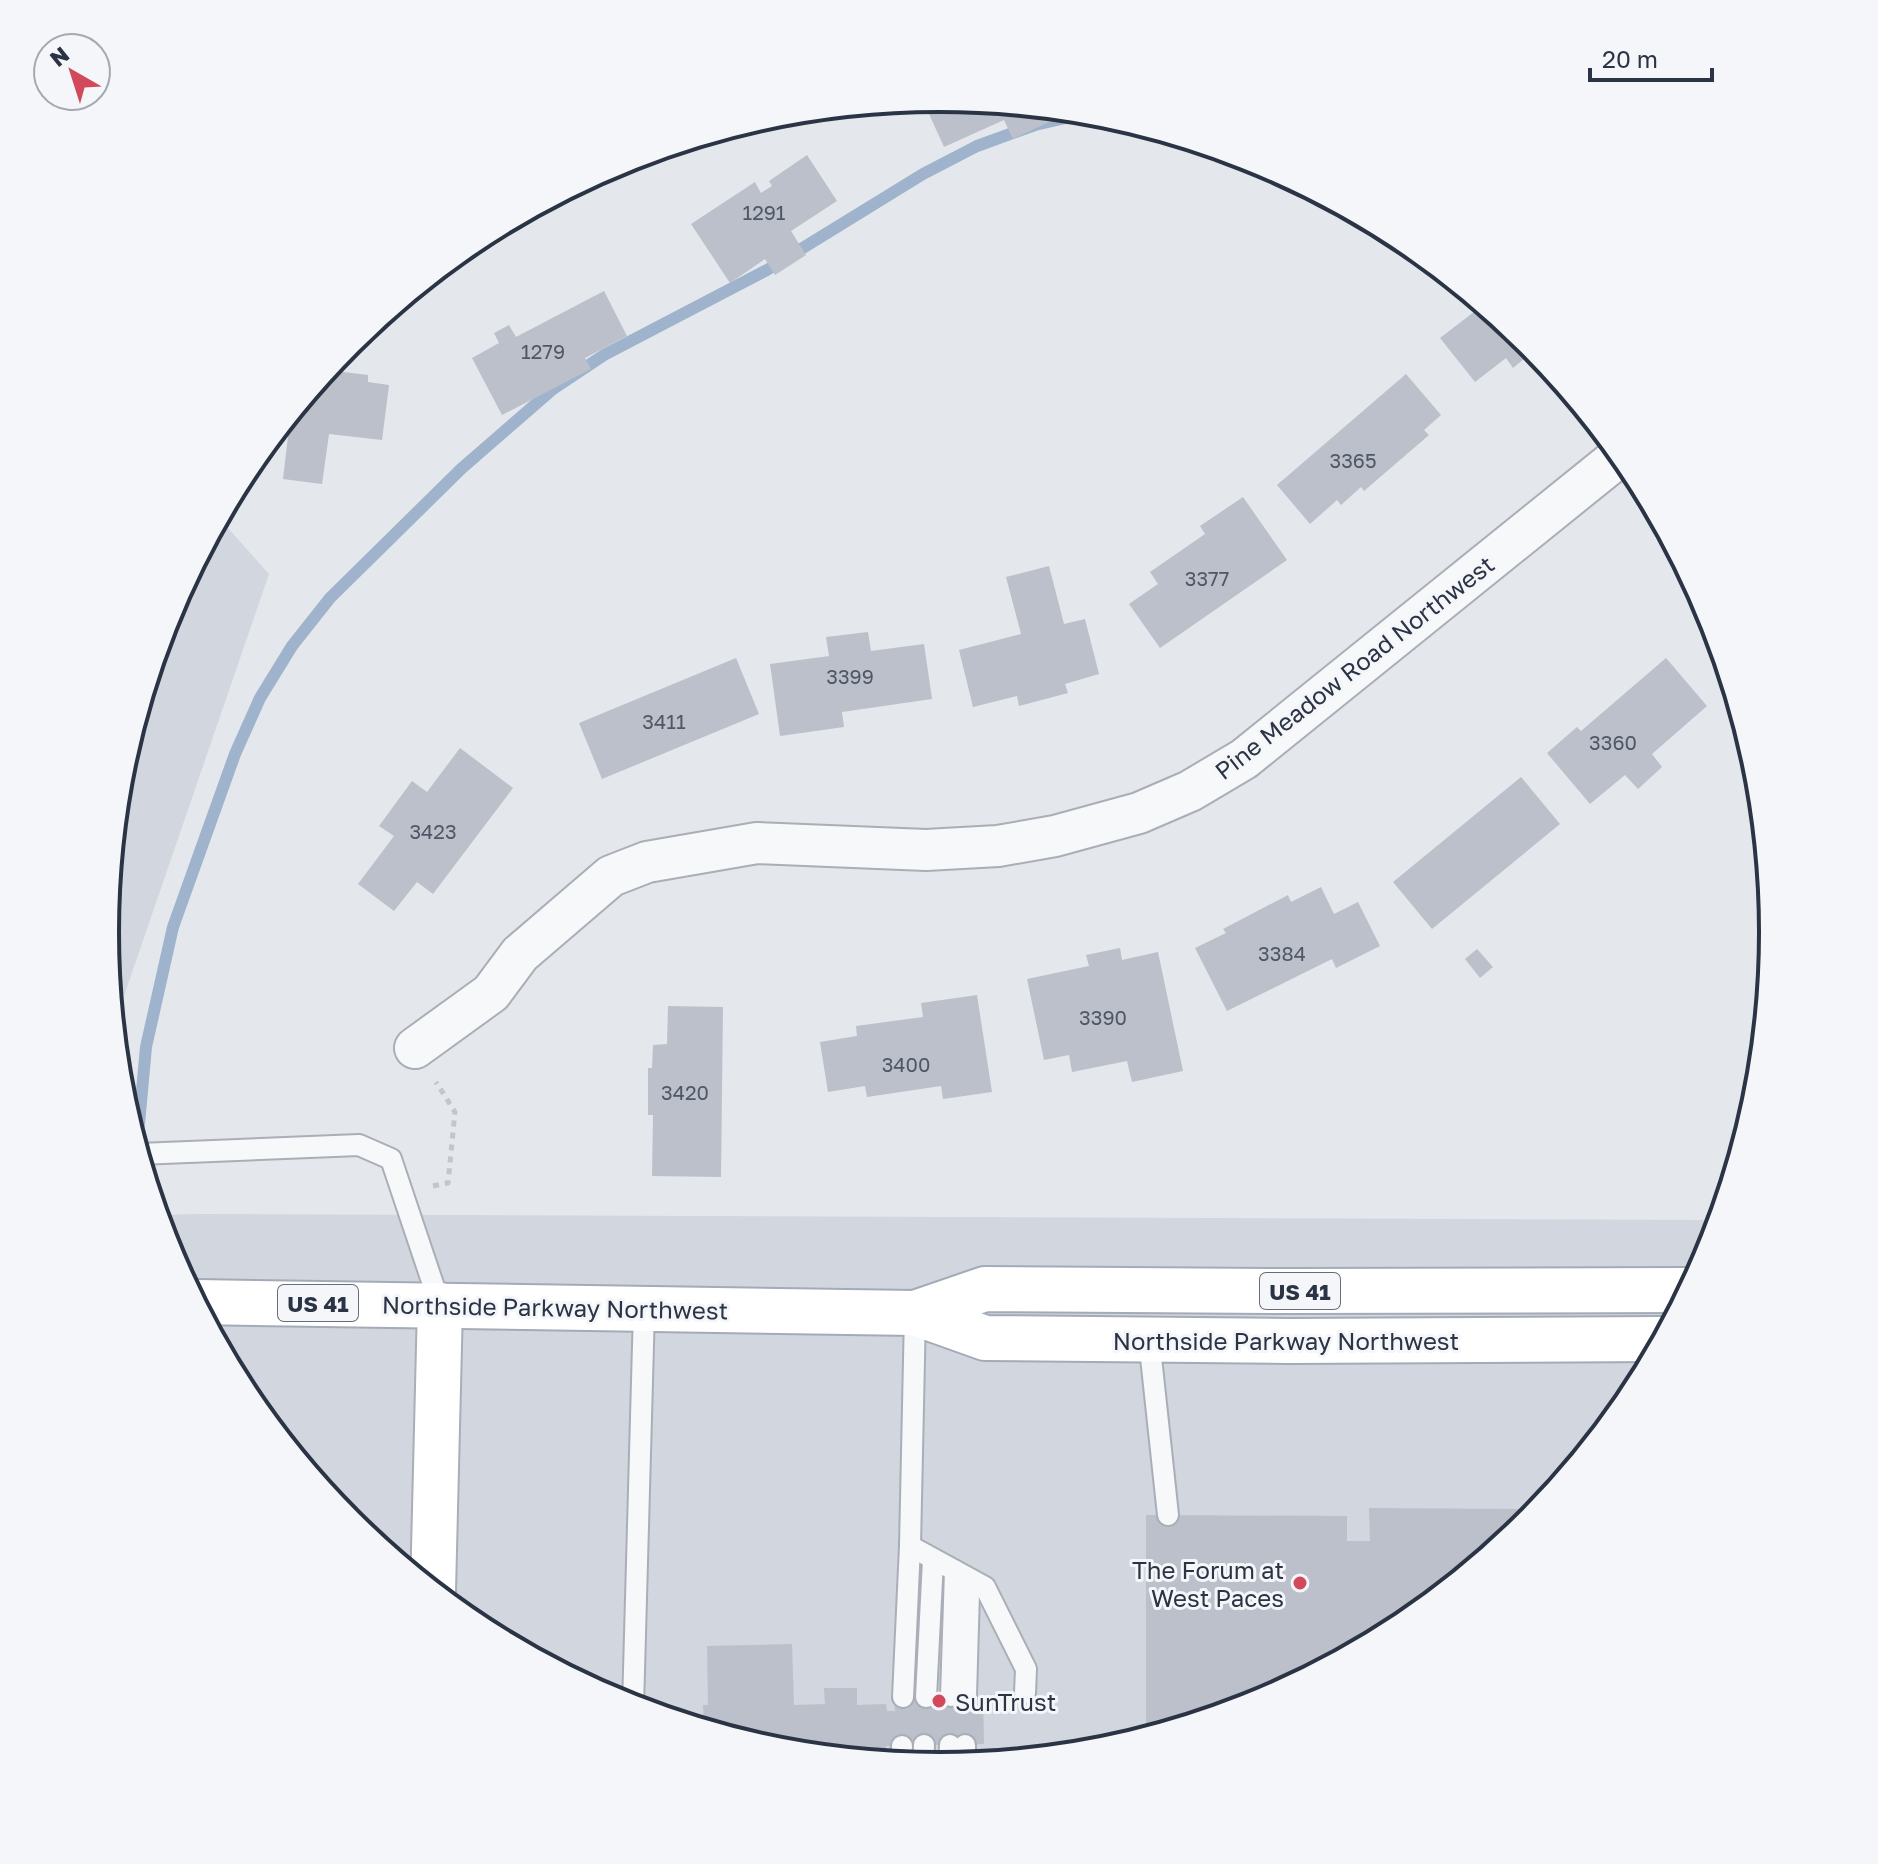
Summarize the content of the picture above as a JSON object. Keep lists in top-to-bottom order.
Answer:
{
  "streets": {
    "main road": ["US 41", "Northside Parkway Northwest"],
    "street": ["Pine Meadow Road Northwest"]
  },
  "places": ["The Forum at West Paces", "SunTrust"],
  "house_numbers": [
    "1291",
    "1279",
    "3365",
    "3377",
    "3399",
    "3411",
    "3360",
    "3423",
    "3384",
    "3390",
    "3400",
    "3420"
  ],
  "scale_bar": "20 m",
  "north": "top left"
}
